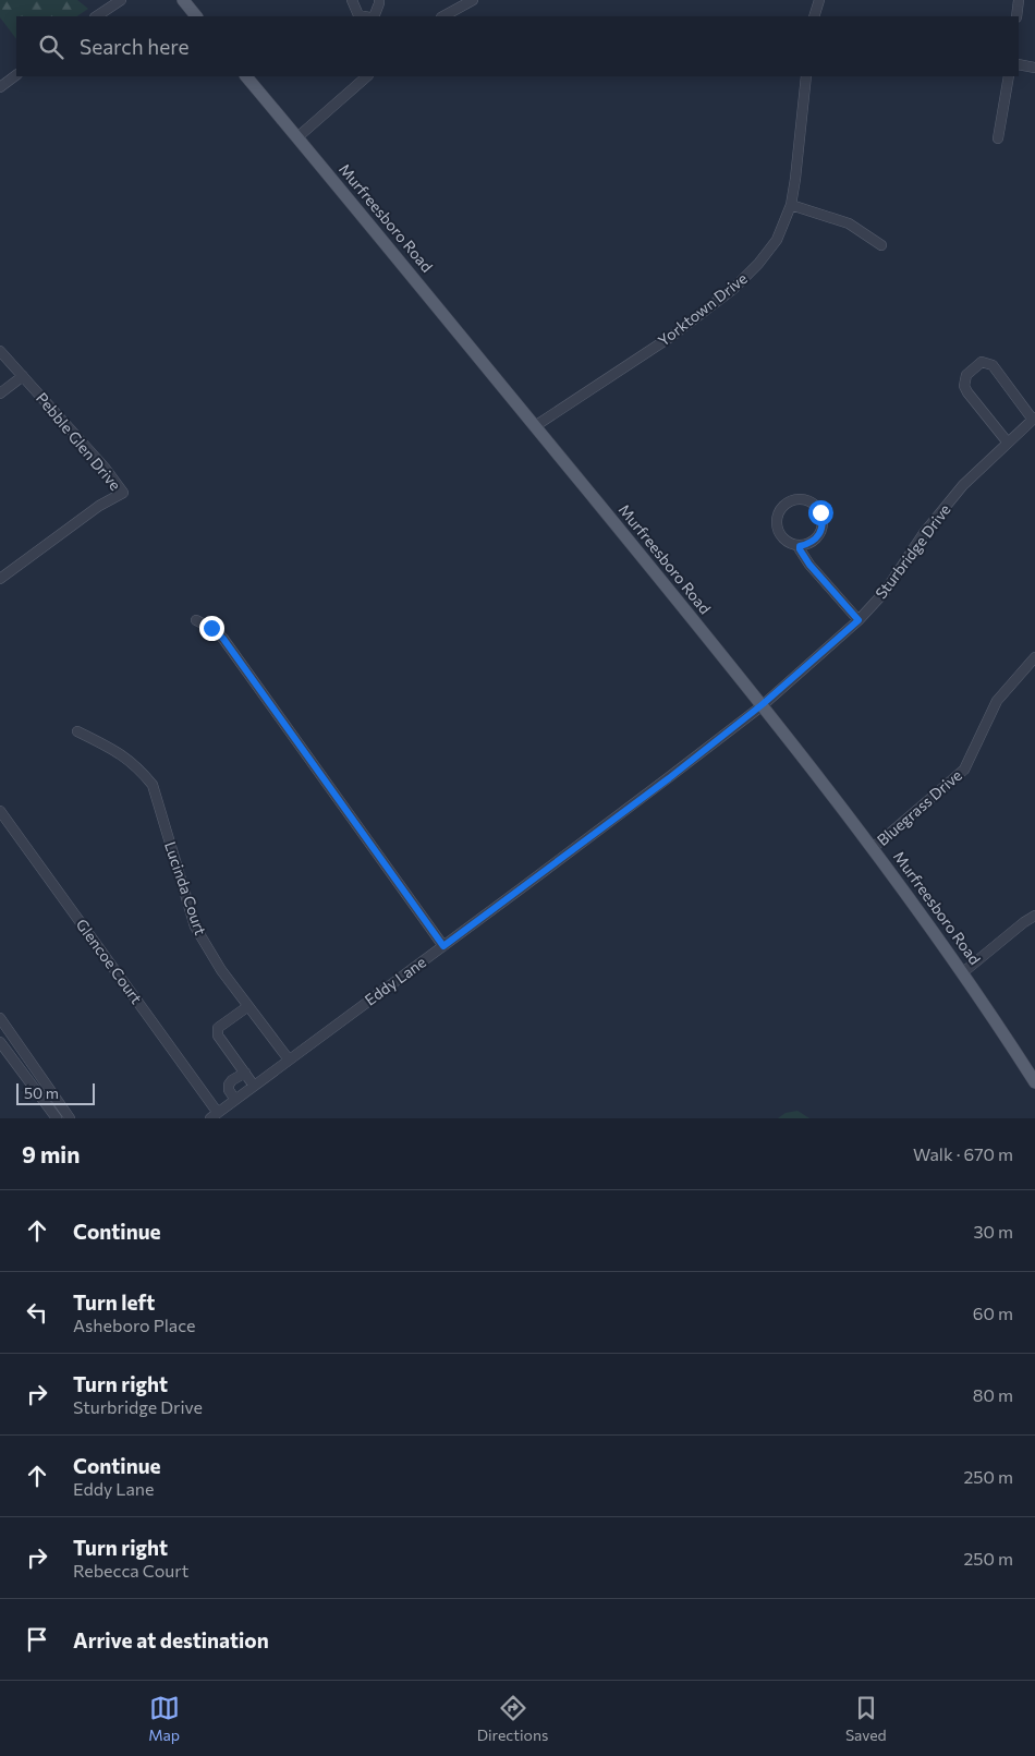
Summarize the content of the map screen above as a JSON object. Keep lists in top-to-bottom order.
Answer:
{
  "streets": {
    "main road": ["Murfreesboro Road"],
    "street": [
      "Yorktown Drive",
      "Pebble Glen Drive",
      "Sturbridge Drive",
      "Bluegrass Drive",
      "Lucinda Court",
      "Glencoe Court",
      "Eddy Lane"
    ]
  },
  "crossings": [
    ["Murfreesboro Road", "Yorktown Drive"],
    ["Murfreesboro Road", "Sturbridge Drive"],
    ["Murfreesboro Road", "Bluegrass Drive"],
    ["Murfreesboro Road", "Eddy Lane"],
    ["Sturbridge Drive", "Eddy Lane"],
    ["Lucinda Court", "Eddy Lane"],
    ["Glencoe Court", "Eddy Lane"]
  ],
  "scale_bar": "50 m",
  "page": {
    "search": "Search here",
    "scale": "50 m",
    "heading": ["9 min", "Walk · 670 m"],
    "list": [
      ["Continue", "30 m"],
      ["Turn left", "Asheboro Place", "60 m"],
      ["Turn right", "Sturbridge Drive", "80 m"],
      ["Continue", "Eddy Lane", "250 m"],
      ["Turn right", "Rebecca Court", "250 m"],
      "Arrive at destination"
    ],
    "nav": ["Map", "Directions", "Saved"]
  }
}
